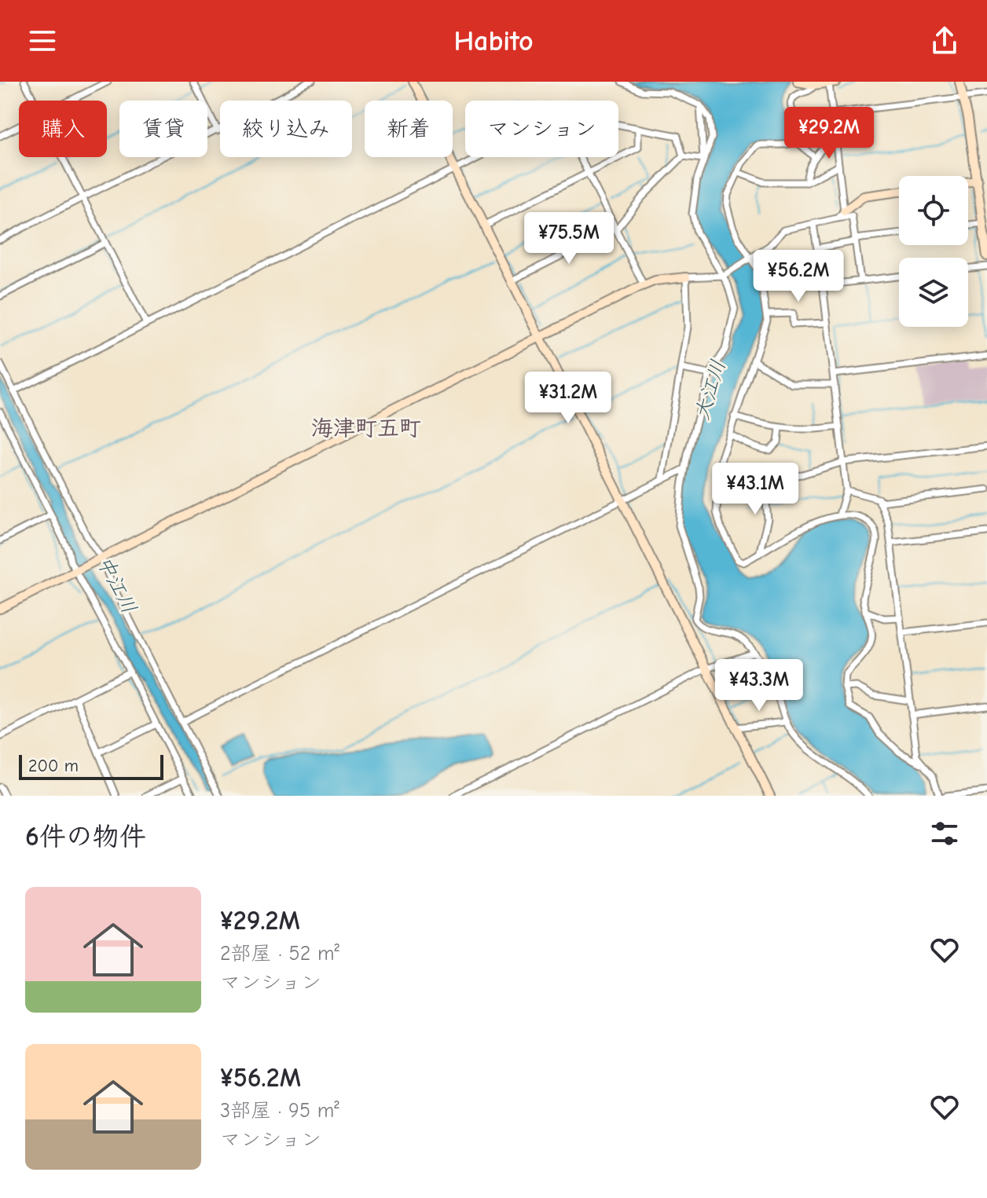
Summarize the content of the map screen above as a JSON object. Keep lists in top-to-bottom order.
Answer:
{
  "districts": ["海津町五町"],
  "water": ["大江川", "中江川"],
  "scale_bar": "200 m",
  "page": {
    "header": "Habito",
    "chip": [
      "購入",
      "賃貸",
      "絞り込み",
      "新着",
      "マンション"
    ],
    "price": [
      "¥29.2M",
      "¥75.5M",
      "¥56.2M",
      "¥31.2M",
      "¥43.1M",
      "¥43.3M"
    ],
    "scale": "200 m",
    "heading": "6件の物件",
    "list": [
      {
        "name": "¥29.2M",
        "note": "2部屋 · 52 m² · マンション"
      },
      {
        "name": "¥56.2M",
        "note": "3部屋 · 95 m² · マンション"
      }
    ]
  }
}
